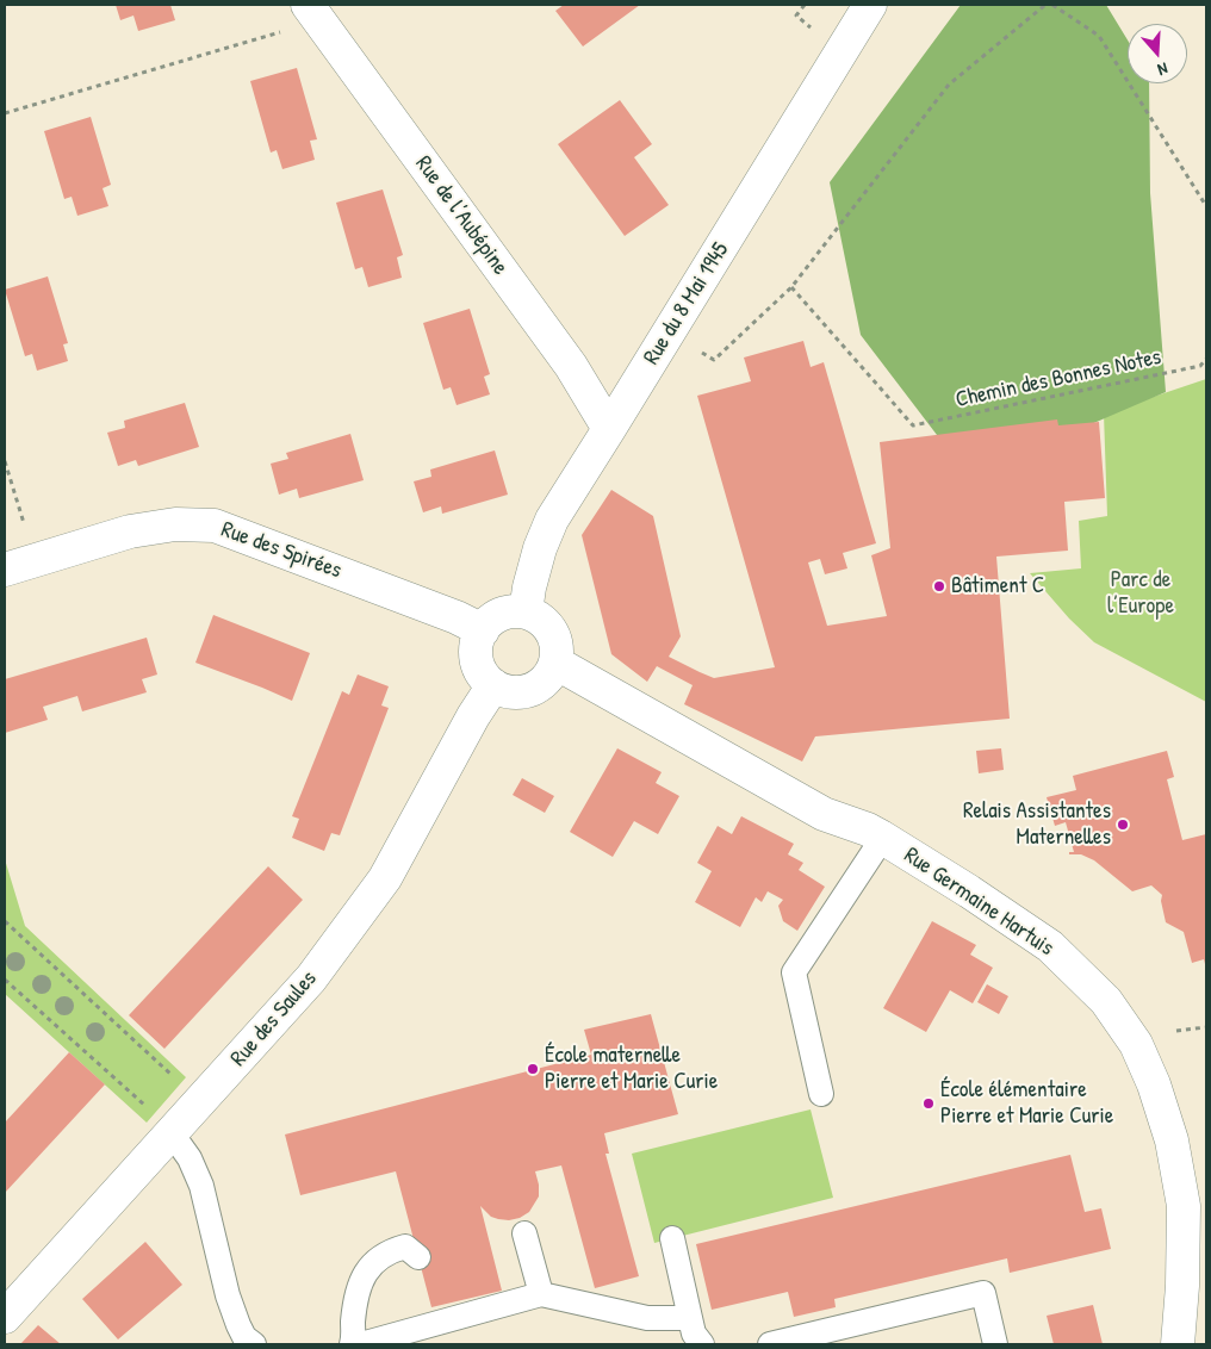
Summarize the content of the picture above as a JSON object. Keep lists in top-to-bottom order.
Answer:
{
  "streets": {
    "street": [
      "Rue de l’Aubépine",
      "Rue du 8 Mai 1945",
      "Rue des Spirées",
      "Rue Germaine Hartuis",
      "Rue des Saules"
    ],
    "path": ["Chemin des Bonnes Notes"]
  },
  "crossings": [
    ["Rue de l’Aubépine", "Rue du 8 Mai 1945"],
    ["Rue du 8 Mai 1945", "Rue des Spirées"],
    ["Rue du 8 Mai 1945", "Rue Germaine Hartuis"],
    ["Rue du 8 Mai 1945", "Rue des Saules"],
    ["Rue des Spirées", "Rue Germaine Hartuis"],
    ["Rue des Spirées", "Rue des Saules"],
    ["Rue Germaine Hartuis", "Rue des Saules"]
  ],
  "parks": ["Parc de l’Europe"],
  "places": [
    "Bâtiment C",
    "Relais Assistantes Maternelles",
    "École maternelle Pierre et Marie Curie",
    "École élémentaire Pierre et Marie Curie"
  ],
  "north": "bottom"
}
